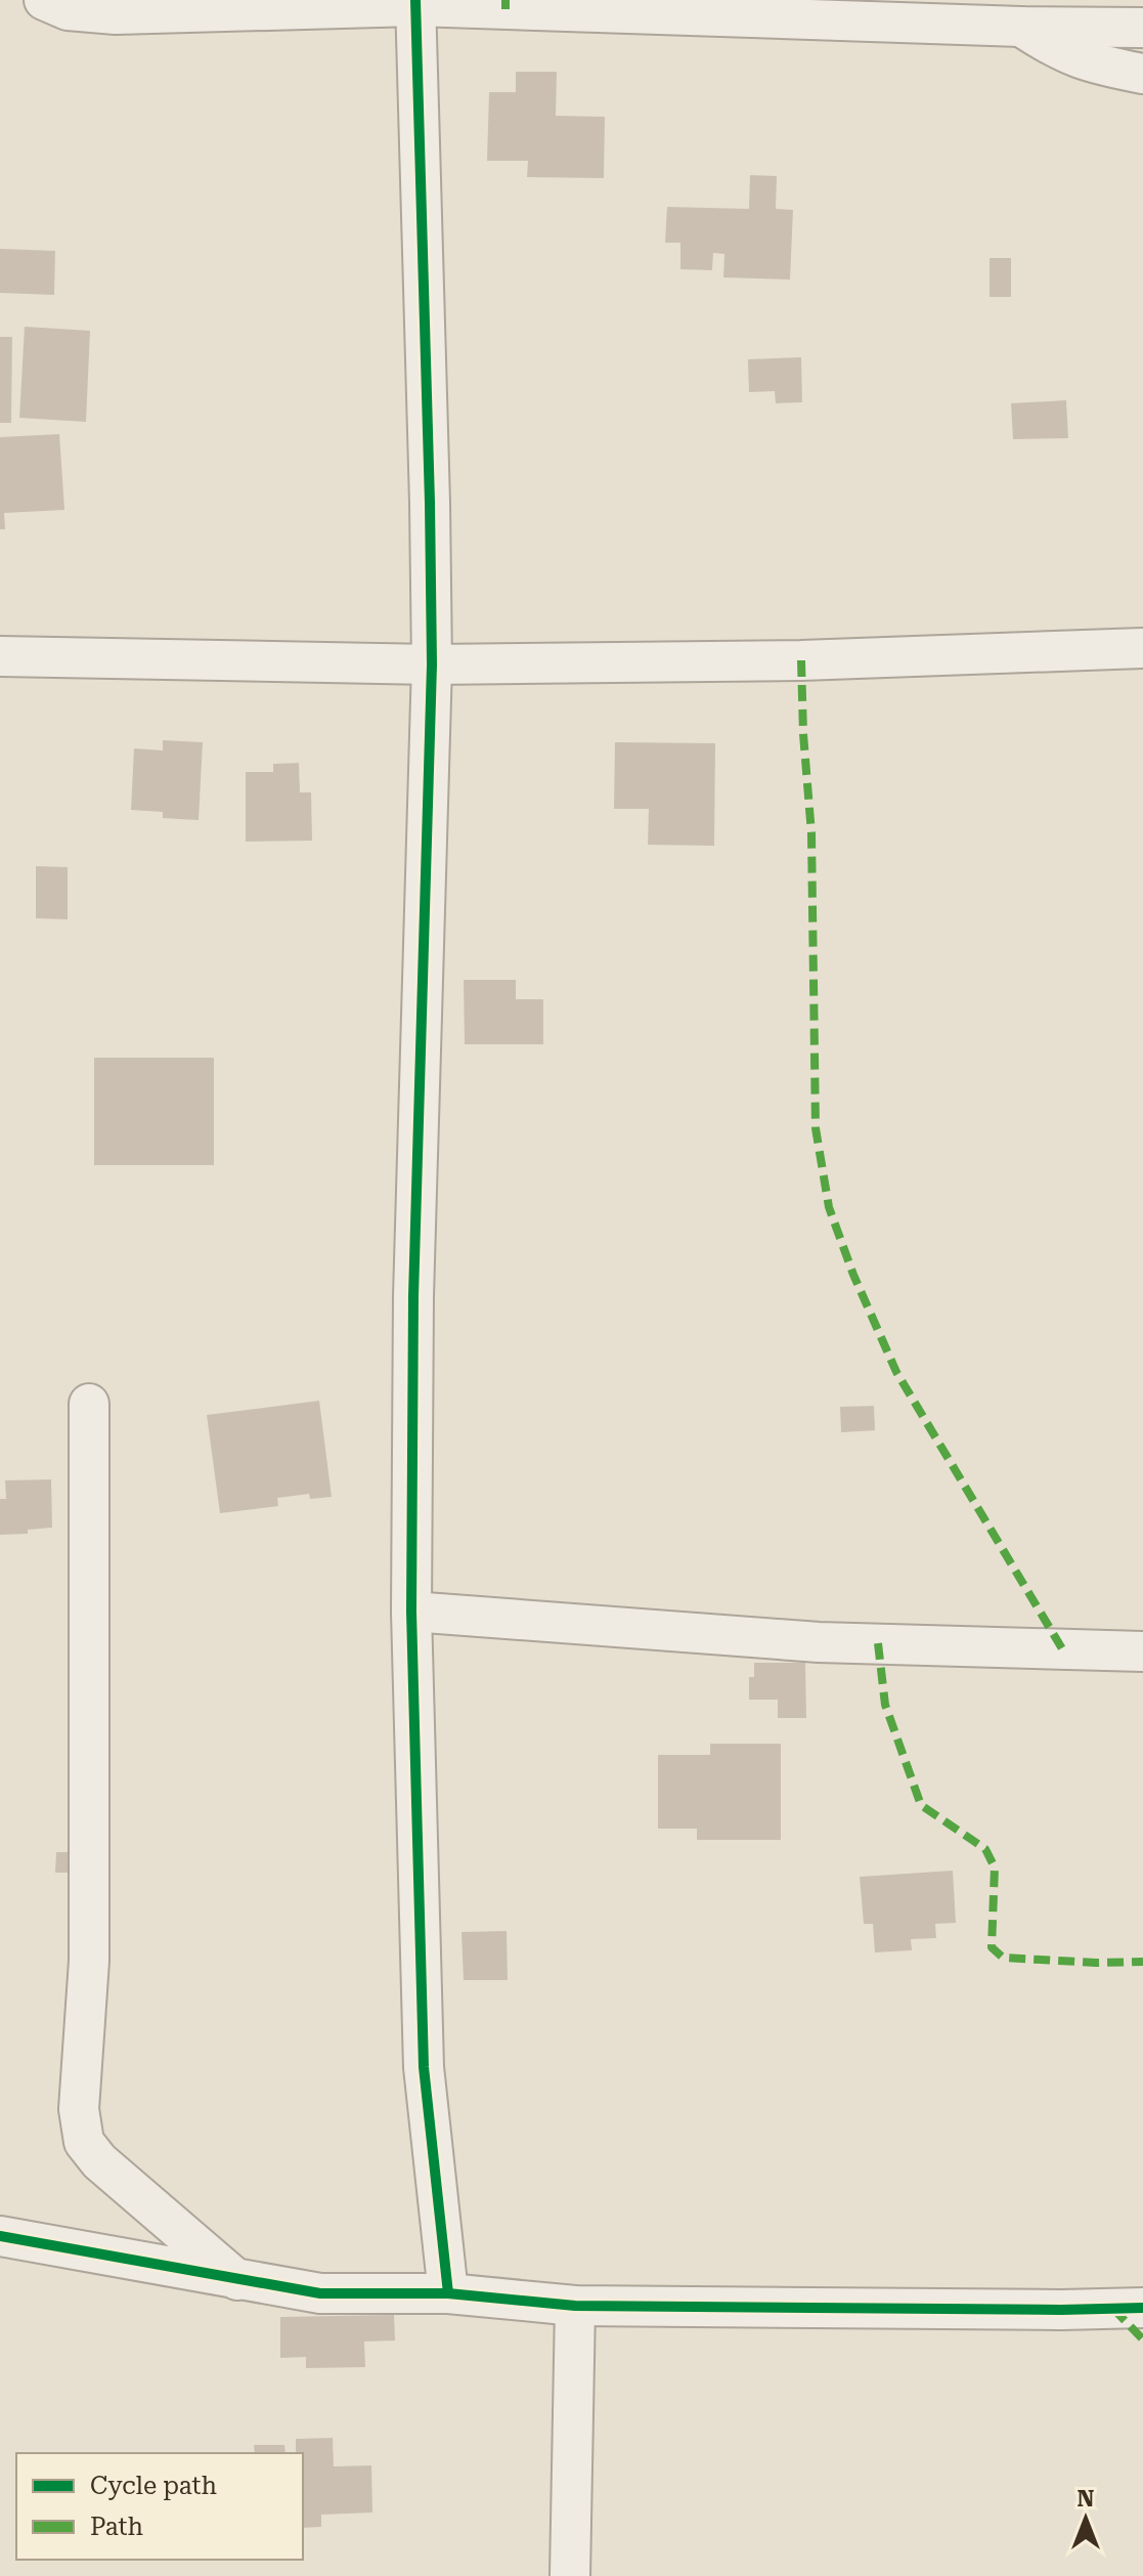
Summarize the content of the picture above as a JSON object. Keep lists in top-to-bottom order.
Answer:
{
  "legend": ["Cycle path", "Path"],
  "north": "top"
}
